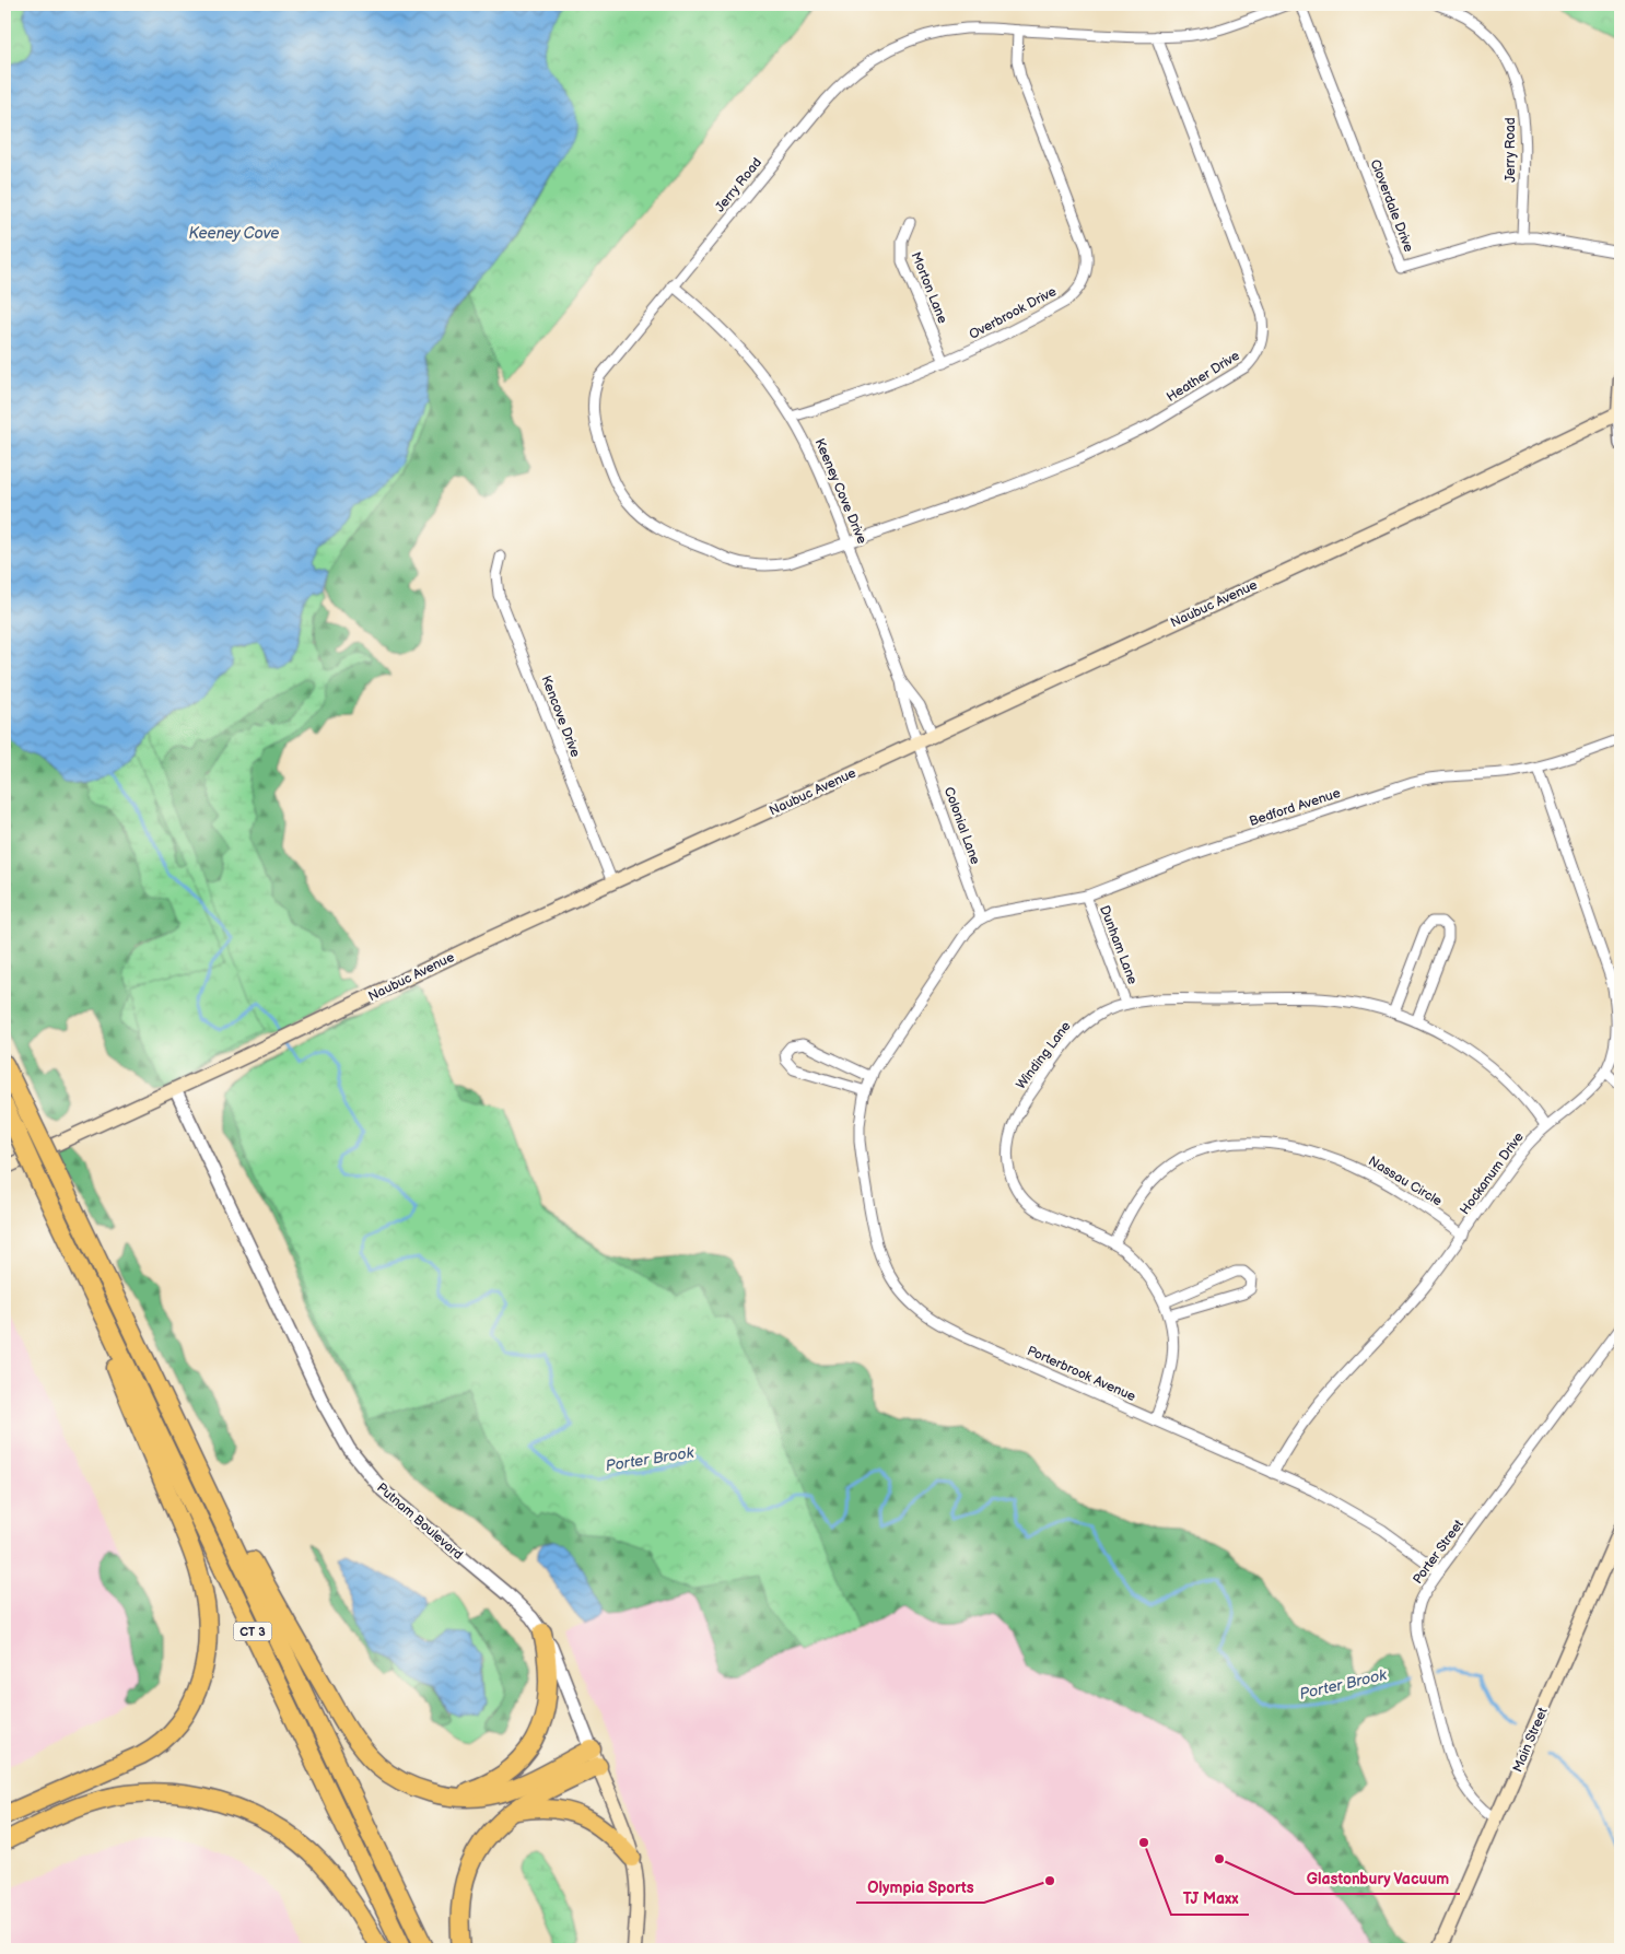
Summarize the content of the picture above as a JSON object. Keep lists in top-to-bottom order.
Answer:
{
  "streets": {
    "highway": ["CT 3"],
    "main road": ["Naubuc Avenue", "Putnam Boulevard", "Main Street"],
    "street": [
      "Jerry Road",
      "Cloverdale Drive",
      "Morton Lane",
      "Overbrook Drive",
      "Heather Drive",
      "Keeney Cove Drive",
      "Kencove Drive",
      "Bedford Avenue",
      "Colonial Lane",
      "Dunham Lane",
      "Winding Lane",
      "Hockanum Drive",
      "Nassau Circle",
      "Porterbrook Avenue",
      "Porter Street"
    ]
  },
  "crossings": [
    ["Jerry Road", "Cloverdale Drive"],
    ["Jerry Road", "Overbrook Drive"],
    ["Jerry Road", "Heather Drive"],
    ["Jerry Road", "Keeney Cove Drive"],
    ["Morton Lane", "Overbrook Drive"],
    ["Overbrook Drive", "Keeney Cove Drive"],
    ["Heather Drive", "Keeney Cove Drive"],
    ["Keeney Cove Drive", "Naubuc Avenue"],
    ["Keeney Cove Drive", "Colonial Lane"],
    ["Naubuc Avenue", "Kencove Drive"],
    ["Naubuc Avenue", "Colonial Lane"],
    ["Naubuc Avenue", "Putnam Boulevard"],
    ["Bedford Avenue", "Colonial Lane"],
    ["Bedford Avenue", "Dunham Lane"],
    ["Bedford Avenue", "Hockanum Drive"],
    ["Bedford Avenue", "Porterbrook Avenue"],
    ["Colonial Lane", "Porterbrook Avenue"],
    ["Dunham Lane", "Winding Lane"],
    ["Winding Lane", "Hockanum Drive"],
    ["Winding Lane", "Nassau Circle"],
    ["Winding Lane", "Porterbrook Avenue"],
    ["Hockanum Drive", "Nassau Circle"],
    ["Hockanum Drive", "Porterbrook Avenue"],
    ["Porterbrook Avenue", "Porter Street"],
    ["Porter Street", "Main Street"]
  ],
  "water": ["Keeney Cove", "Porter Brook"],
  "places": ["TJ Maxx", "Glastonbury Vacuum", "Olympia Sports"]
}
